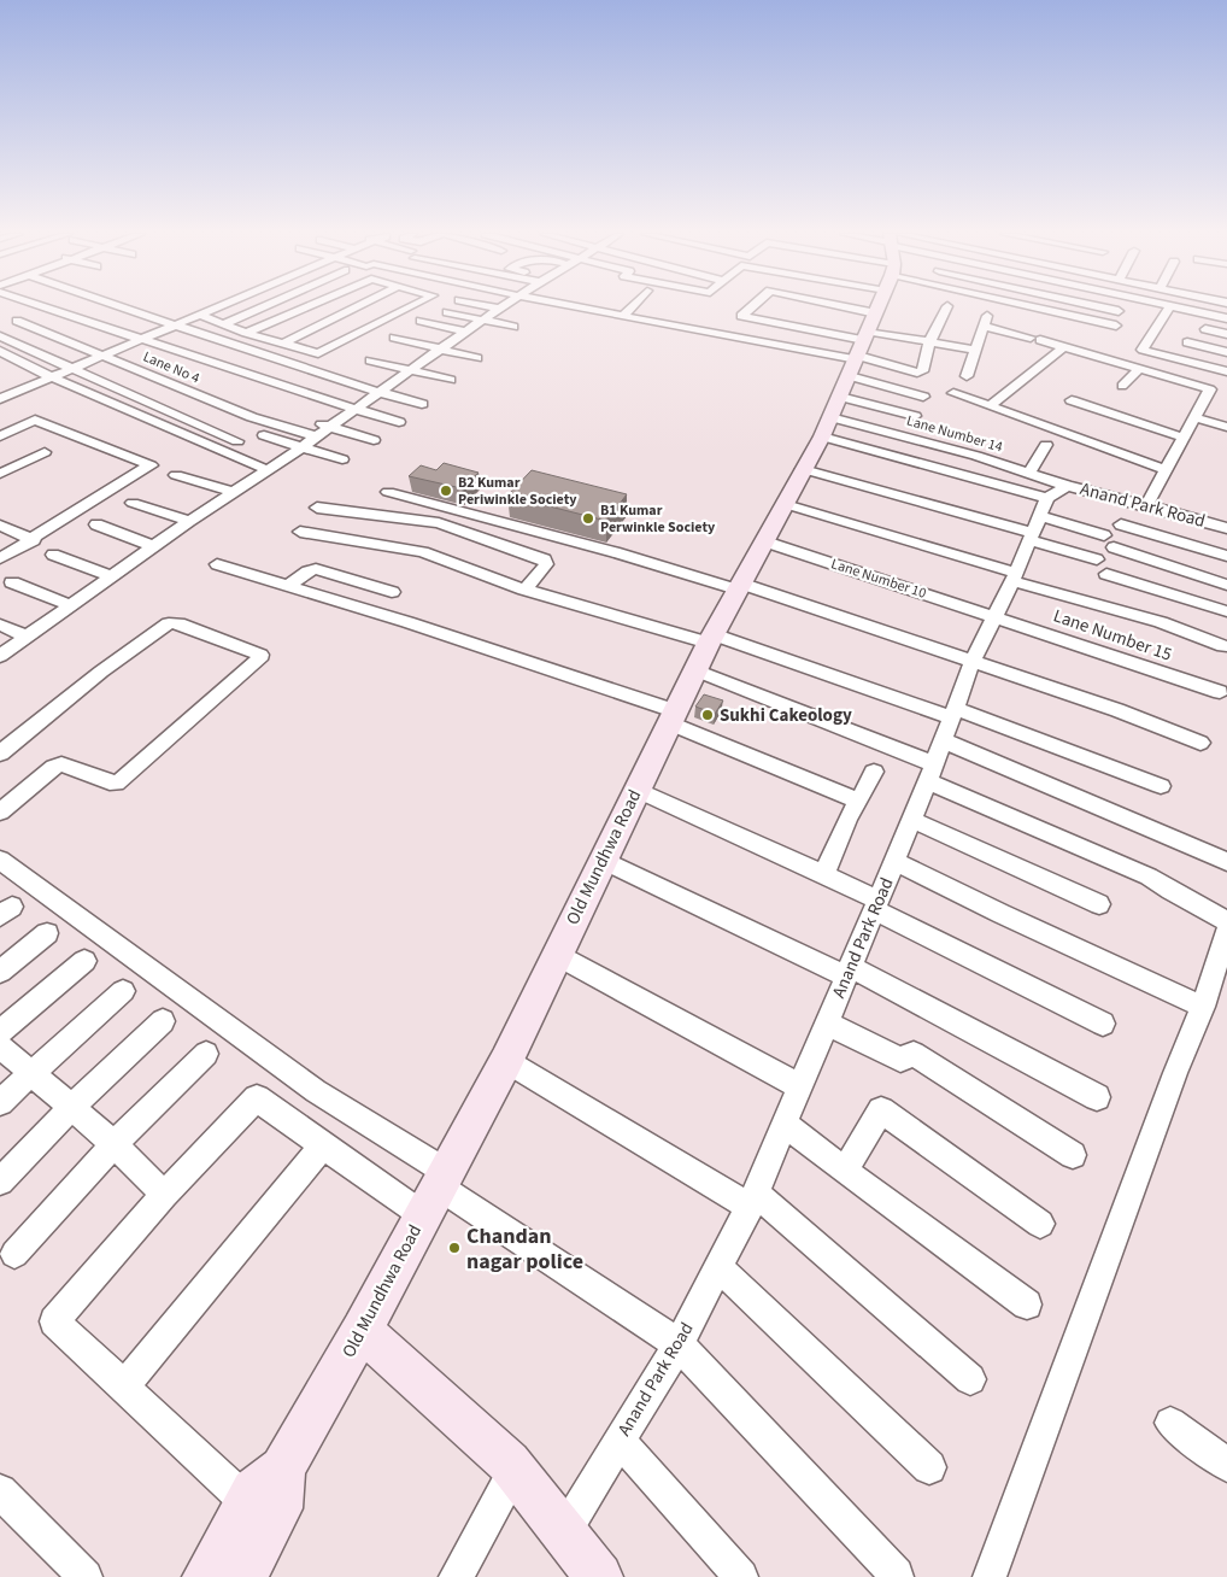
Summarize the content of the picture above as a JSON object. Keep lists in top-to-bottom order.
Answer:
{
  "streets": {
    "street": [
      "Lane No 4",
      "Lane Number 14",
      "Anand Park Road",
      "Lane Number 10",
      "Lane Number 15",
      "Old Mundhwa Road"
    ]
  },
  "crossings": [
    ["Lane Number 14", "Anand Park Road"],
    ["Lane Number 14", "Old Mundhwa Road"],
    ["Anand Park Road", "Lane Number 10"],
    ["Anand Park Road", "Lane Number 15"],
    ["Lane Number 10", "Lane Number 15"],
    ["Lane Number 10", "Old Mundhwa Road"]
  ],
  "places": [
    "B2 Kumar Periwinkle Society",
    "B1 Kumar Perwinkle Society",
    "Sukhi Cakeology",
    "Chandan nagar police"
  ]
}
